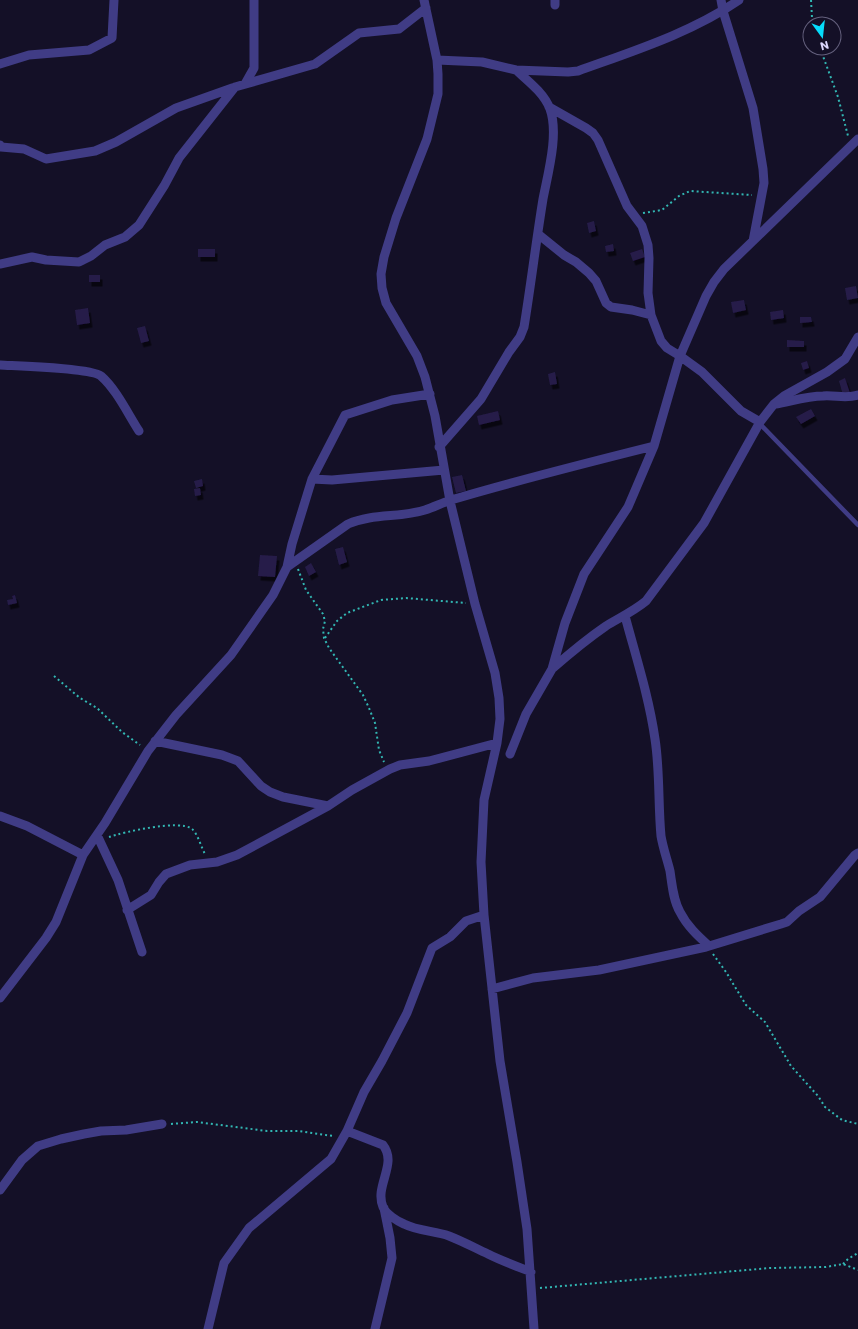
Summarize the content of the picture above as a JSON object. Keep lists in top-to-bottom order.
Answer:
{
  "north": "bottom"
}
